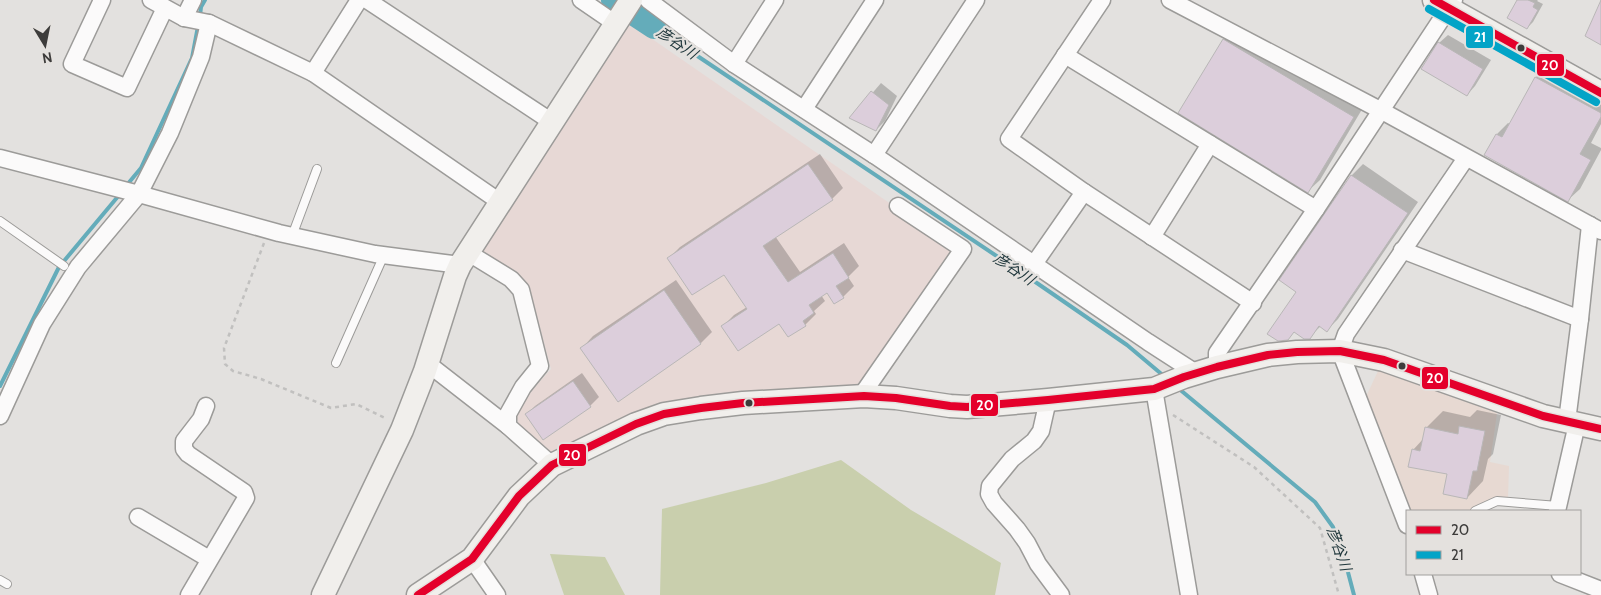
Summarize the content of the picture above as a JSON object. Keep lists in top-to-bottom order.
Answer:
{
  "water": ["彦谷川"],
  "lines": ["transit line 20", "transit line 21"],
  "legend": ["20", "21"],
  "north": "bottom"
}
